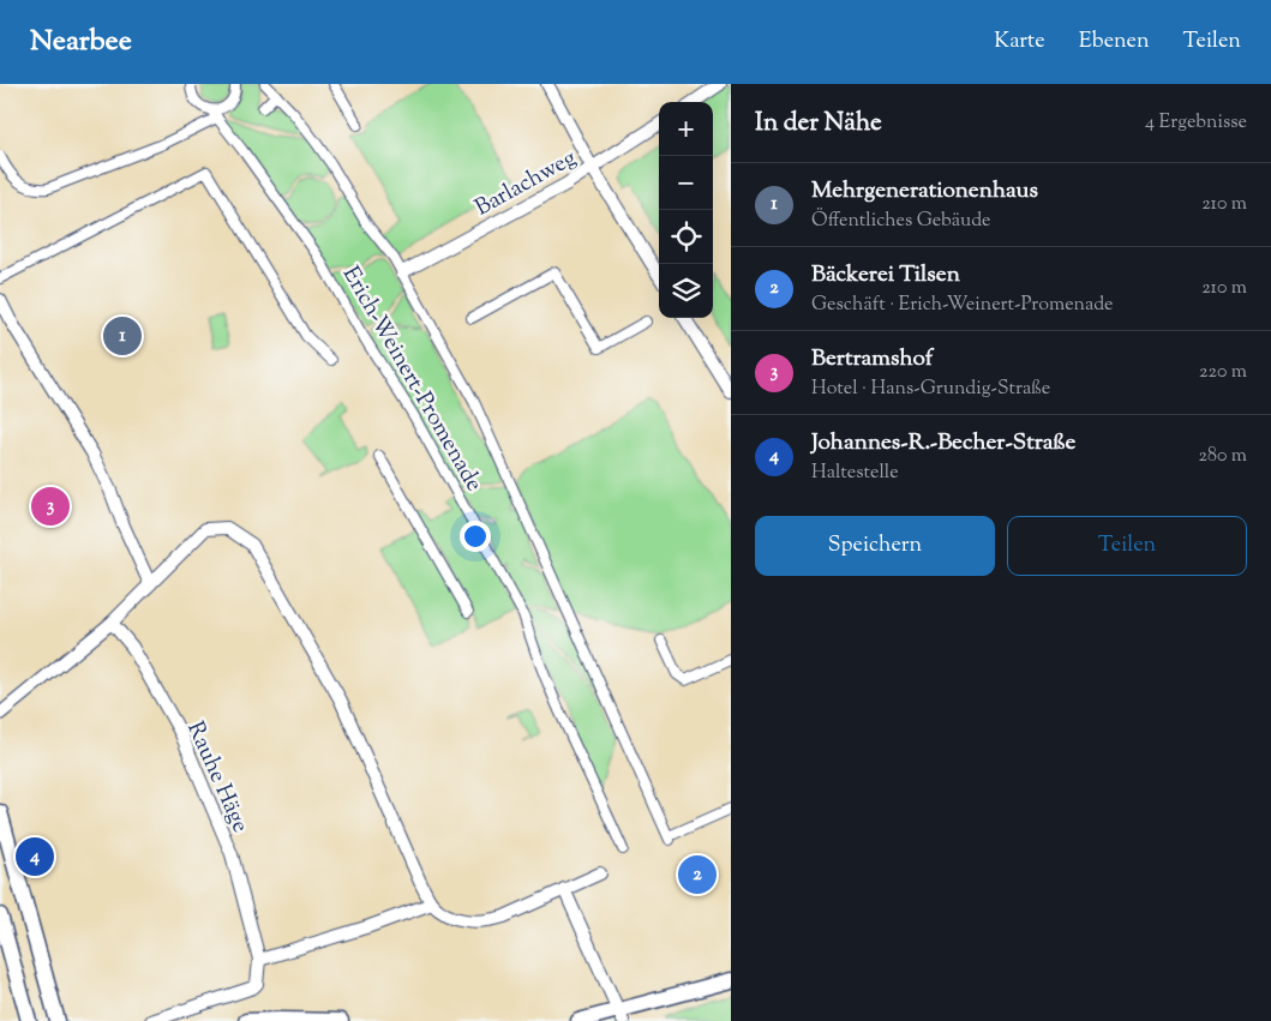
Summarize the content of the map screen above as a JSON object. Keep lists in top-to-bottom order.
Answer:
{
  "streets": {
    "street": ["Barlachweg", "Erich-Weinert-Promenade", "Rauhe Häge"]
  },
  "crossings": [
    ["Barlachweg", "Erich-Weinert-Promenade"]
  ],
  "page": {
    "header": "Nearbee",
    "nav": ["Karte", "Ebenen", "Teilen"],
    "heading": ["In der Nähe", "4 Ergebnisse"],
    "map_buttons": ["+", "−"],
    "list": [
      {
        "mark": "1",
        "name": "Mehrgenerationenhaus",
        "note": "Öffentliches Gebäude",
        "value": "210 m"
      },
      {
        "mark": "2",
        "name": "Bäckerei Tilsen",
        "note": "Geschäft · Erich-Weinert-Promenade",
        "value": "210 m"
      },
      {
        "mark": "3",
        "name": "Bertramshof",
        "note": "Hotel · Hans-Grundig-Straße",
        "value": "220 m"
      },
      {
        "mark": "4",
        "name": "Johannes-R.-Becher-Straße",
        "note": "Haltestelle",
        "value": "280 m"
      }
    ],
    "pins": [
      "1",
      "3",
      "4",
      "2"
    ],
    "buttons": ["Speichern", "Teilen"]
  }
}
